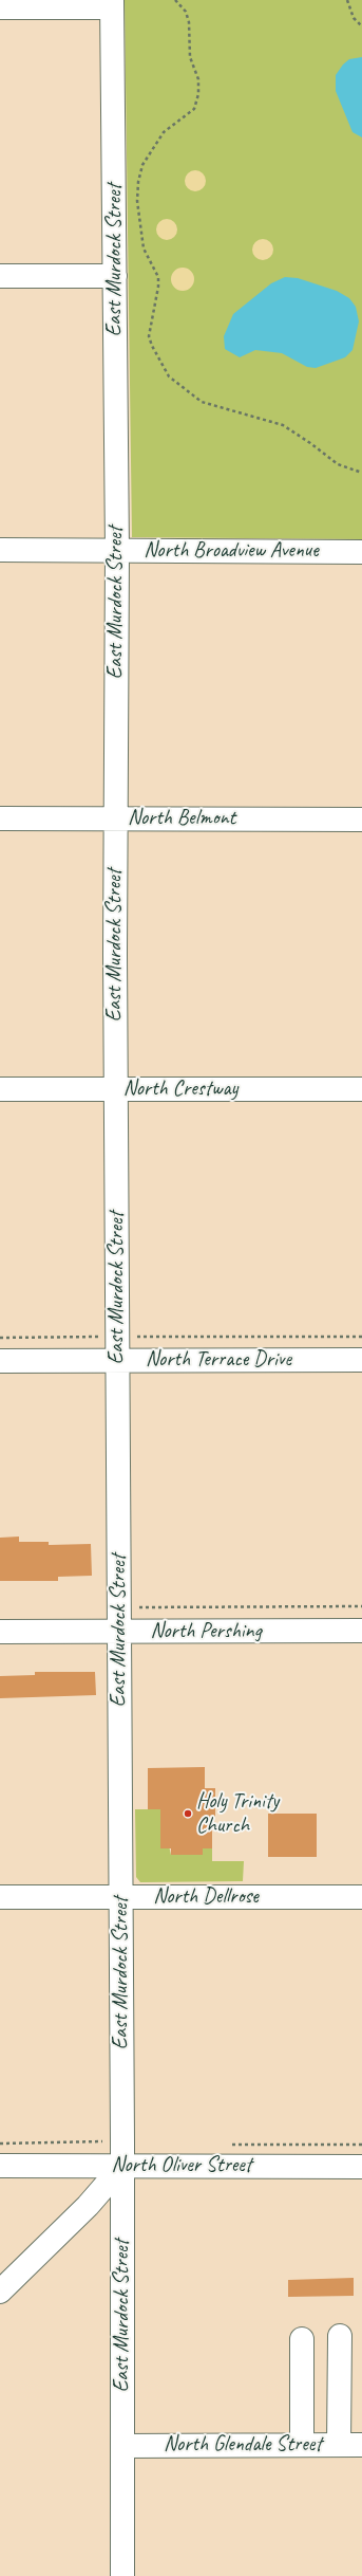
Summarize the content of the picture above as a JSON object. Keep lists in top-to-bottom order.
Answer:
{
  "streets": {
    "street": [
      "East Murdock Street",
      "North Broadview Avenue",
      "North Belmont",
      "North Crestway",
      "North Terrace Drive",
      "North Pershing",
      "North Dellrose",
      "North Oliver Street",
      "North Glendale Street"
    ]
  },
  "crossings": [
    ["East Murdock Street", "North Broadview Avenue"],
    ["East Murdock Street", "North Belmont"],
    ["East Murdock Street", "North Crestway"],
    ["East Murdock Street", "North Terrace Drive"],
    ["East Murdock Street", "North Pershing"],
    ["East Murdock Street", "North Dellrose"],
    ["East Murdock Street", "North Oliver Street"],
    ["East Murdock Street", "North Glendale Street"]
  ],
  "places": ["Holy Trinity Church"]
}
